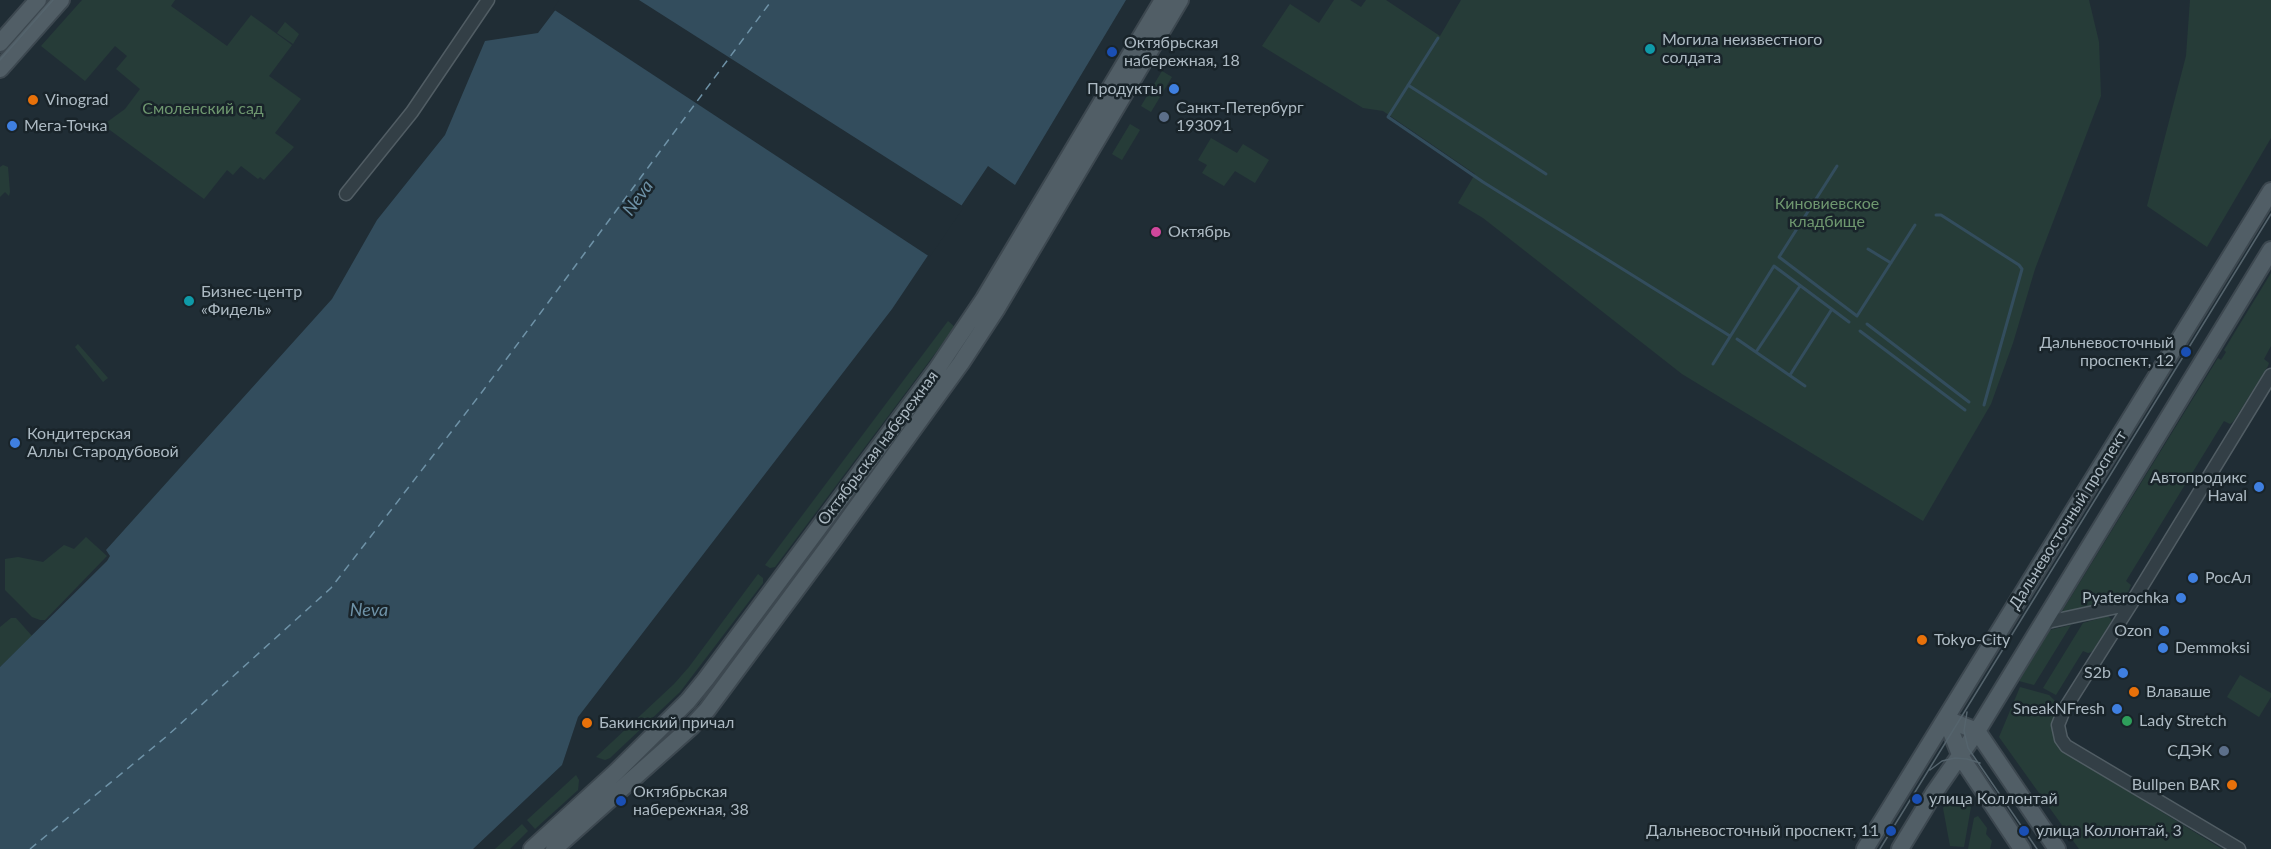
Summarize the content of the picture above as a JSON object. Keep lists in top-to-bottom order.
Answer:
{
  "streets": {
    "main road": ["Октябрьская набережная", "Дальневосточный проспект"]
  },
  "water": ["Neva"],
  "parks": ["Смоленский сад", "Киновиевское кладбище"],
  "places": [
    "Могила неизвестного солдата",
    "Октябрьская набережная, 18",
    "Продукты",
    "Vinograd",
    "Санкт-Петербург 193091",
    "Мега-Точка",
    "Октябрь",
    "Бизнес-центр «Фидель»",
    "Дальневосточный проспект, 12",
    "Кондитерская Аллы Стародубовой",
    "Автопродикс Haval",
    "РосАл",
    "Pyaterochka",
    "Ozon",
    "Tokyo-City",
    "Demmoksi",
    "S2b",
    "Влаваше",
    "SneakNFresh",
    "Lady Stretch",
    "Бакинский причал",
    "СДЭК",
    "Bullpen BAR",
    "улица Коллонтай",
    "Октябрьская набережная, 38",
    "Дальневосточный проспект, 11",
    "улица Коллонтай, 3"
  ]
}
